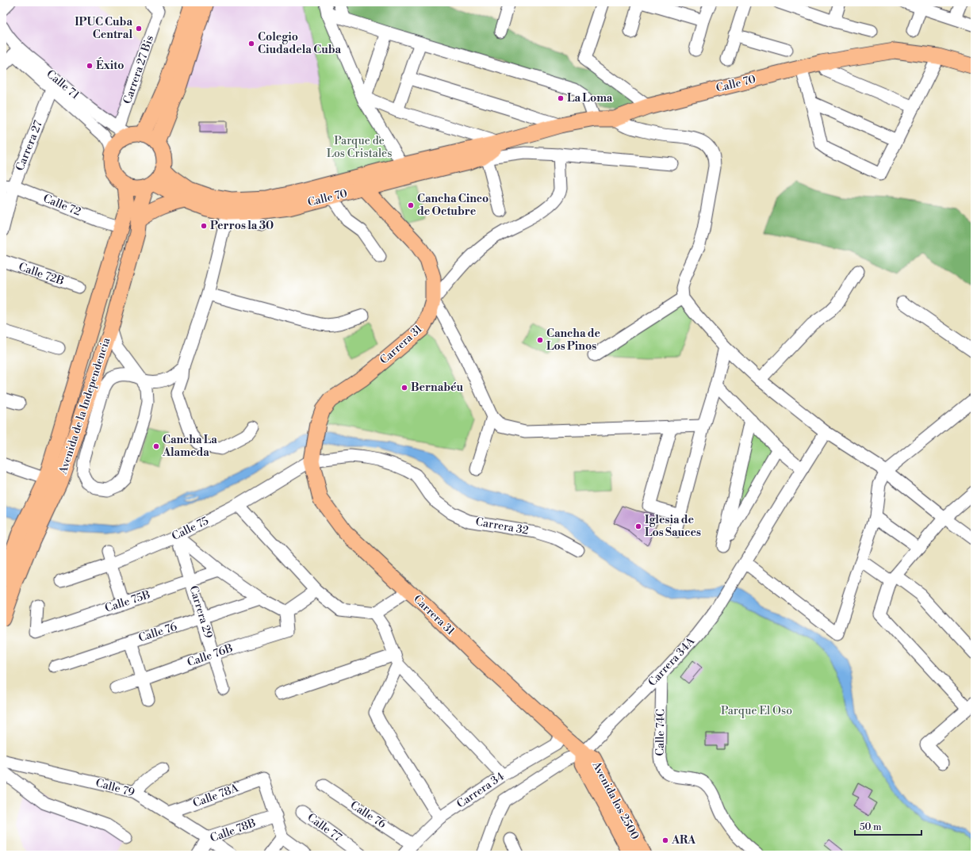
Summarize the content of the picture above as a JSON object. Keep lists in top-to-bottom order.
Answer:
{
  "streets": {
    "main road": [
      "Calle 70",
      "Carrera 31",
      "Avenida de la Independencia",
      "Avenida los 2500"
    ],
    "street": [
      "Carrera 27 Bis",
      "Calle 71",
      "Carrera 27",
      "Calle 72",
      "Calle 72B",
      "Carrera 32",
      "Calle 75",
      "Calle 75B",
      "Carrera 29",
      "Calle 76",
      "Calle 76B",
      "Carrera 34A",
      "Calle 74C",
      "Calle 79",
      "Carrera 34",
      "Calle 78A",
      "Calle 77",
      "Calle 78B"
    ]
  },
  "crossings": [
    ["Carrera 27 Bis", "Calle 70"],
    ["Carrera 27 Bis", "Calle 71"],
    ["Carrera 27 Bis", "Avenida de la Independencia"],
    ["Calle 70", "Calle 71"],
    ["Calle 70", "Carrera 31"],
    ["Calle 70", "Avenida de la Independencia"],
    ["Calle 71", "Carrera 27"],
    ["Calle 71", "Avenida de la Independencia"],
    ["Carrera 27", "Calle 72"],
    ["Calle 72", "Avenida de la Independencia"],
    ["Carrera 31", "Carrera 32"],
    ["Carrera 31", "Calle 75"],
    ["Carrera 31", "Carrera 34A"],
    ["Carrera 31", "Carrera 34"],
    ["Carrera 31", "Avenida los 2500"],
    ["Carrera 32", "Calle 75"],
    ["Calle 75", "Carrera 29"],
    ["Calle 75B", "Carrera 29"],
    ["Carrera 29", "Calle 76"],
    ["Carrera 29", "Calle 76B"],
    ["Calle 76", "Carrera 34"],
    ["Carrera 34A", "Calle 74C"],
    ["Carrera 34A", "Avenida los 2500"],
    ["Calle 79", "Calle 78A"],
    ["Calle 79", "Calle 78B"],
    ["Calle 78A", "Calle 78B"]
  ],
  "parks": ["Parque de Los Cristales", "Parque El Oso"],
  "places": [
    "IPUC Cuba Central",
    "Colegio Ciudadela Cuba",
    "Éxito",
    "La Loma",
    "Cancha Cinco de Octubre",
    "Perros la 30",
    "Cancha de Los Pinos",
    "Bernabéu",
    "Cancha La Alameda",
    "Iglesia de Los Sauces",
    "ARA"
  ],
  "scale_bar": "50 m"
}
